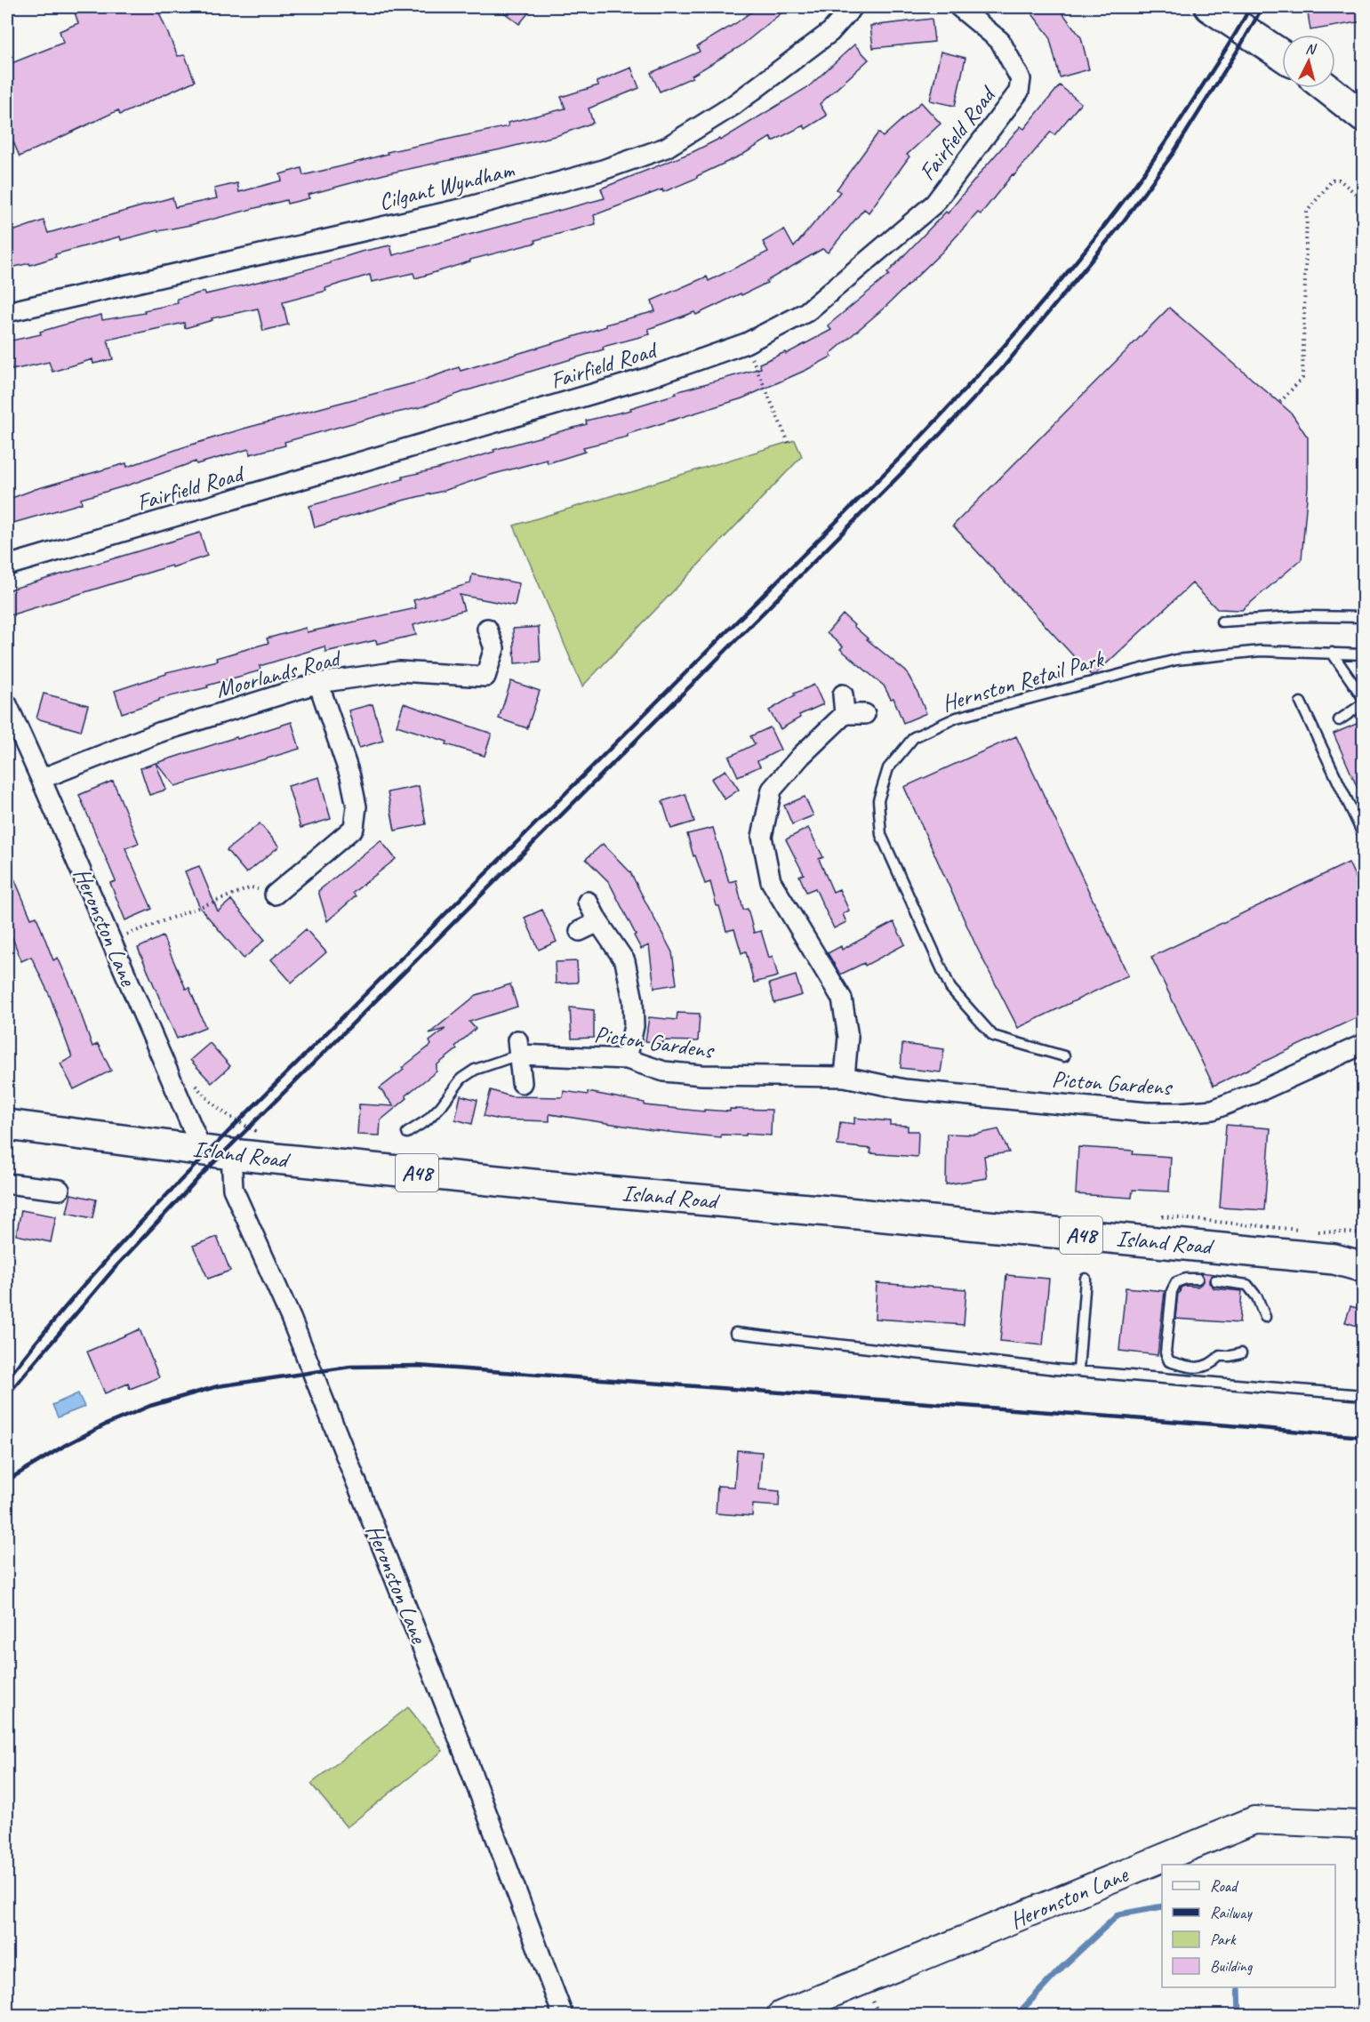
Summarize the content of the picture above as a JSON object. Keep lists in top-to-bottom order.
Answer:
{
  "streets": {
    "main road": ["Island Road", "A48"],
    "street": [
      "Fairfield Road",
      "Cilgant Wyndham",
      "Moorlands Road",
      "Heronston Lane",
      "Picton Gardens"
    ],
    "lane": ["Hernston Retail Park"]
  },
  "crossings": [
    ["Moorlands Road", "Heronston Lane"],
    ["Heronston Lane", "Island Road"],
    ["Island Road", "A48"]
  ],
  "legend": [
    "Road",
    "Railway",
    "Park",
    "Building"
  ],
  "north": "top"
}
